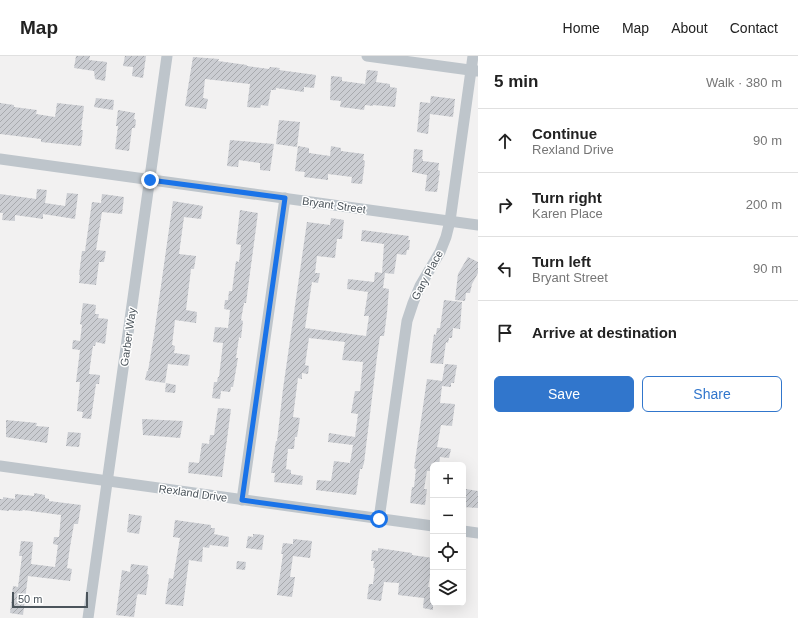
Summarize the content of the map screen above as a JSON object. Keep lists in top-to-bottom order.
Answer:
{
  "streets": {
    "street": [
      "Bryant Street",
      "Gary Place",
      "Garber Way",
      "Rexland Drive"
    ]
  },
  "crossings": [
    ["Bryant Street", "Gary Place"],
    ["Bryant Street", "Garber Way"],
    ["Gary Place", "Rexland Drive"],
    ["Garber Way", "Rexland Drive"]
  ],
  "scale_bar": "50 m",
  "page": {
    "header": "Map",
    "nav": [
      "Home",
      "Map",
      "About",
      "Contact"
    ],
    "heading": ["5 min", "Walk · 380 m"],
    "list": [
      ["Continue", "Rexland Drive", "90 m"],
      ["Turn right", "Karen Place", "200 m"],
      ["Turn left", "Bryant Street", "90 m"],
      "Arrive at destination"
    ],
    "buttons": ["Save", "Share"],
    "map_buttons": ["+", "−"],
    "scale": "50 m"
  }
}
